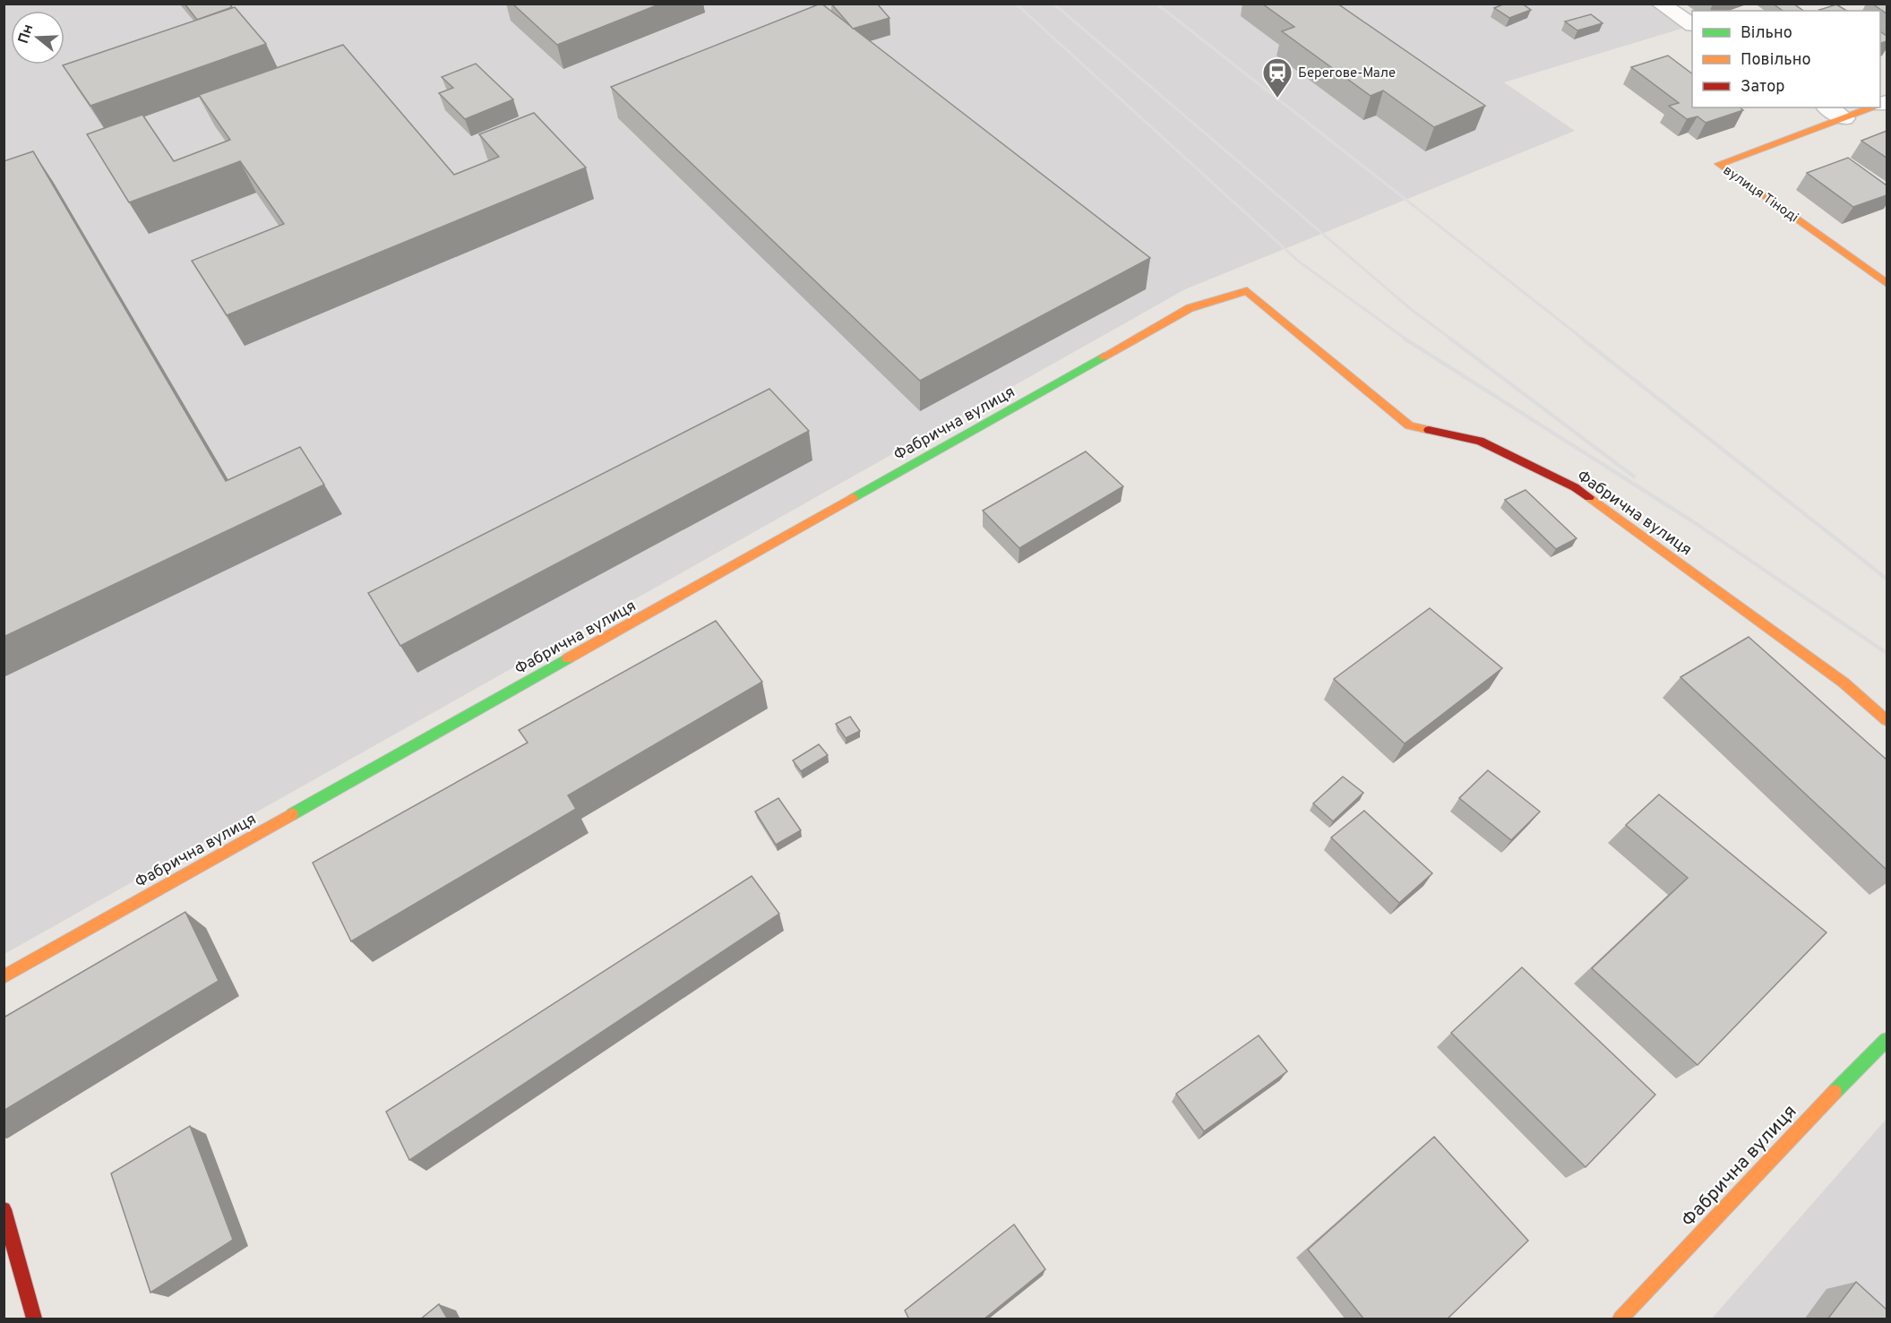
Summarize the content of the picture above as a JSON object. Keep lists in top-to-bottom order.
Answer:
{
  "streets": {
    "street": ["вулиця Тіноді", "Фабрична вулиця"]
  },
  "places": {
    "station": ["Берегове-Мале"]
  },
  "legend": ["Вільно", "Повільно", "Затор"],
  "north": "left"
}
